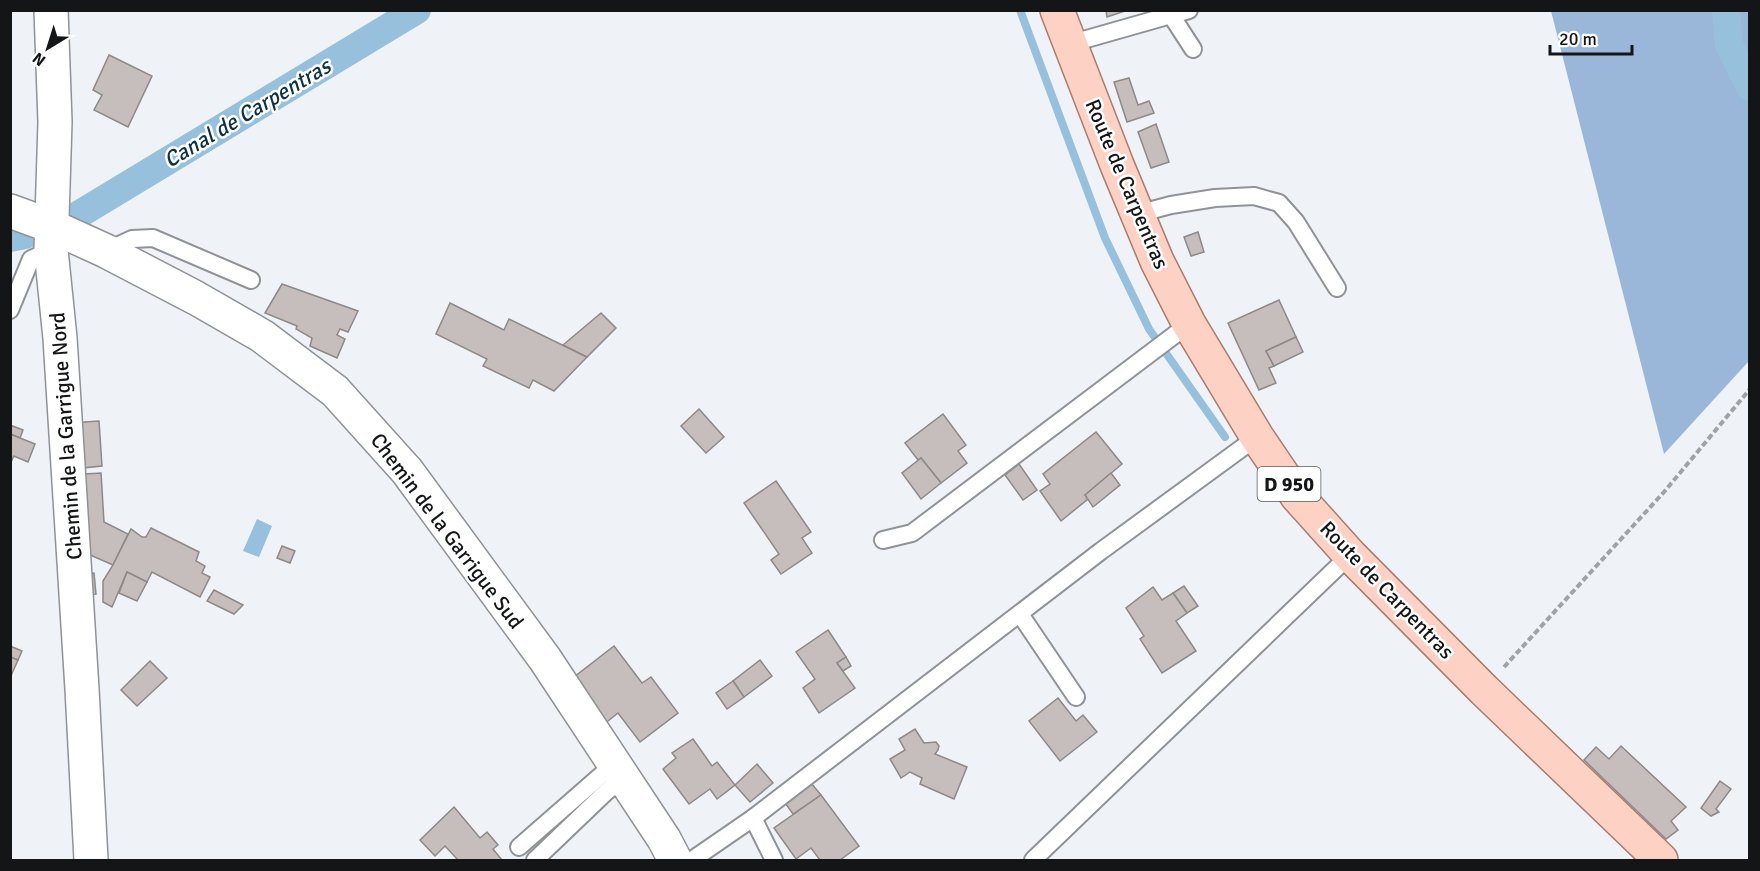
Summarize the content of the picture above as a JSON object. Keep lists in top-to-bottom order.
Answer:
{
  "streets": {
    "main road": ["Route de Carpentras", "D 950"],
    "street": ["Chemin de la Garrigue Nord", "Chemin de la Garrigue Sud"]
  },
  "crossings": [
    ["Chemin de la Garrigue Nord", "Chemin de la Garrigue Sud"]
  ],
  "water": ["Canal de Carpentras"],
  "scale_bar": "20 m",
  "north": "bottom left"
}
